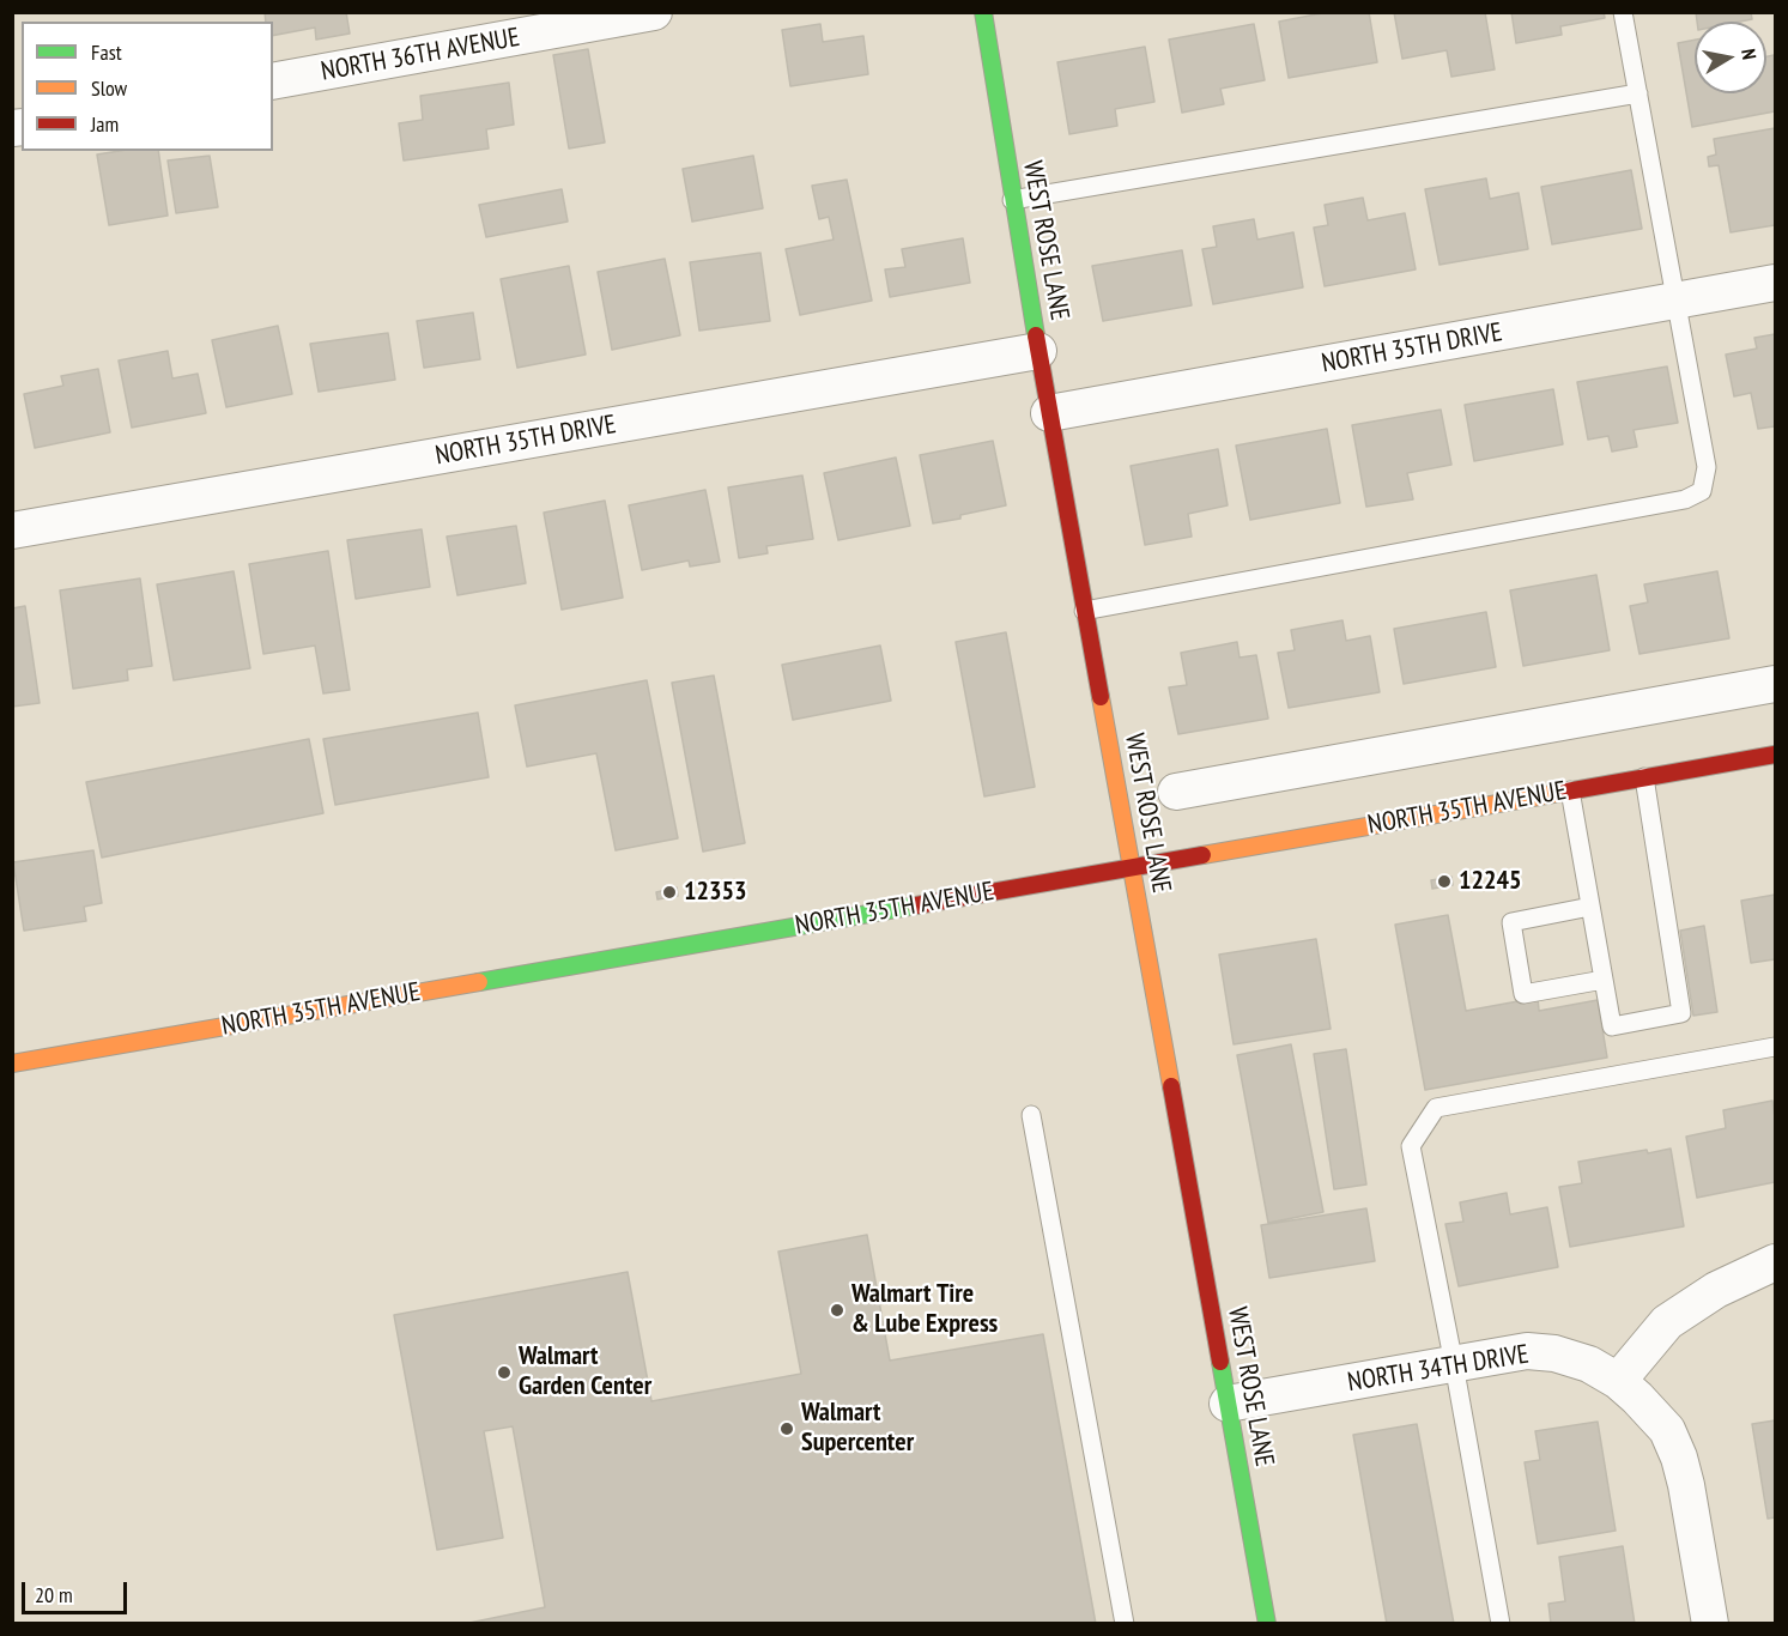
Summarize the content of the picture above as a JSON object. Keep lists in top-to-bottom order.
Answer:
{
  "streets": {
    "main road": ["WEST ROSE LANE", "NORTH 35TH AVENUE"],
    "street": ["NORTH 36TH AVENUE", "NORTH 35TH DRIVE", "NORTH 34TH DRIVE"]
  },
  "crossings": [
    ["WEST ROSE LANE", "NORTH 35TH DRIVE"],
    ["WEST ROSE LANE", "NORTH 35TH AVENUE"],
    ["WEST ROSE LANE", "NORTH 34TH DRIVE"]
  ],
  "places": [
    "12245",
    "12353",
    "Walmart Tire & Lube Express",
    "Walmart Garden Center",
    "Walmart Supercenter"
  ],
  "legend": ["Fast", "Slow", "Jam"],
  "scale_bar": "20 m",
  "north": "right"
}
